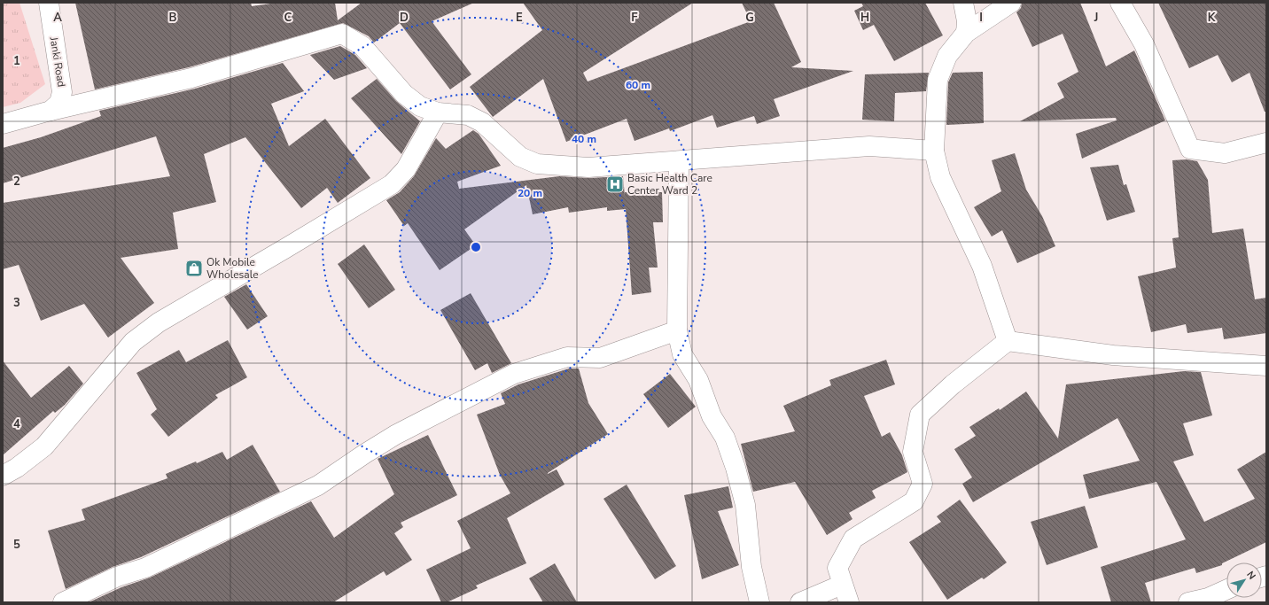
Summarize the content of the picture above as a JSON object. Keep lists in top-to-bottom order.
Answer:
{
  "streets": {
    "street": ["Janki Road"]
  },
  "places": {
    "hospital": ["Basic Health Care Center Ward 2"],
    "shop": ["Ok Mobile Wholesale"]
  },
  "north": "top right",
  "grid": {
    "columns": [
      "A",
      "B",
      "C",
      "D",
      "E",
      "F",
      "G",
      "H",
      "I",
      "J",
      "K"
    ],
    "rows": [
      "1",
      "2",
      "3",
      "4",
      "5"
    ]
  },
  "rings": ["60 m", "40 m", "20 m"]
}
